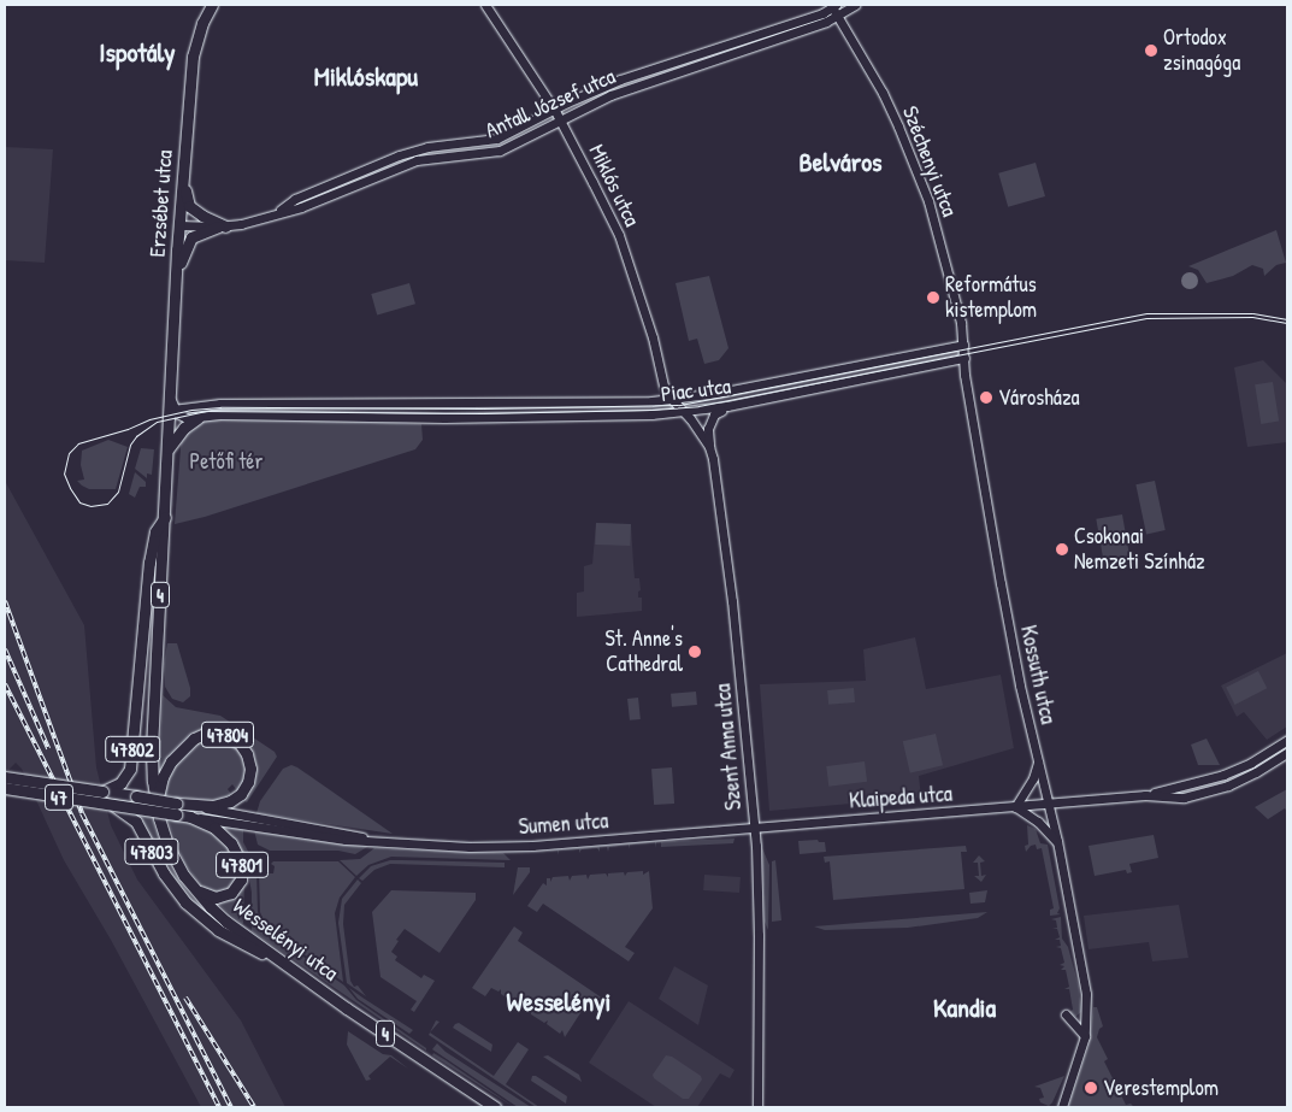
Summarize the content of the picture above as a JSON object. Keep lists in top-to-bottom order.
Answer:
{
  "streets": {
    "main road": [
      "Erzsébet utca",
      "4",
      "47804",
      "47802",
      "47",
      "47803",
      "47801",
      "Wesselényi utca"
    ],
    "street": [
      "Antall József utca",
      "Széchenyi utca",
      "Miklós utca",
      "Piac utca",
      "Kossuth utca",
      "Szent Anna utca",
      "Klaipeda utca",
      "Sumen utca"
    ]
  },
  "crossings": [
    ["Antall József utca", "Széchenyi utca"],
    ["Antall József utca", "Miklós utca"],
    ["Antall József utca", "Erzsébet utca"],
    ["Széchenyi utca", "Piac utca"],
    ["Széchenyi utca", "Kossuth utca"],
    ["Miklós utca", "Piac utca"],
    ["Miklós utca", "Szent Anna utca"],
    ["Erzsébet utca", "Piac utca"],
    ["Erzsébet utca", "Wesselényi utca"],
    ["Piac utca", "Kossuth utca"],
    ["Piac utca", "Szent Anna utca"],
    ["Piac utca", "Wesselényi utca"],
    ["Kossuth utca", "Klaipeda utca"],
    ["47804", "47"],
    ["47804", "Sumen utca"],
    ["47804", "47801"],
    ["47804", "Wesselényi utca"],
    ["Szent Anna utca", "Klaipeda utca"],
    ["Szent Anna utca", "Sumen utca"],
    ["47802", "47"],
    ["47802", "Wesselényi utca"],
    ["47", "Sumen utca"],
    ["47", "47803"],
    ["47", "47801"],
    ["Klaipeda utca", "Sumen utca"],
    ["Sumen utca", "47801"],
    ["47803", "Wesselényi utca"],
    ["47801", "Wesselényi utca"]
  ],
  "districts": [
    "Ispotály",
    "Miklóskapu",
    "Belváros",
    "Wesselényi",
    "Kandia"
  ],
  "parks": ["Petőfi tér"],
  "places": [
    "Ortodox zsinagóga",
    "Református kistemplom",
    "Városháza",
    "Csokonai Nemzeti Színház",
    "St. Anne's Cathedral",
    "Verestemplom"
  ]
}
